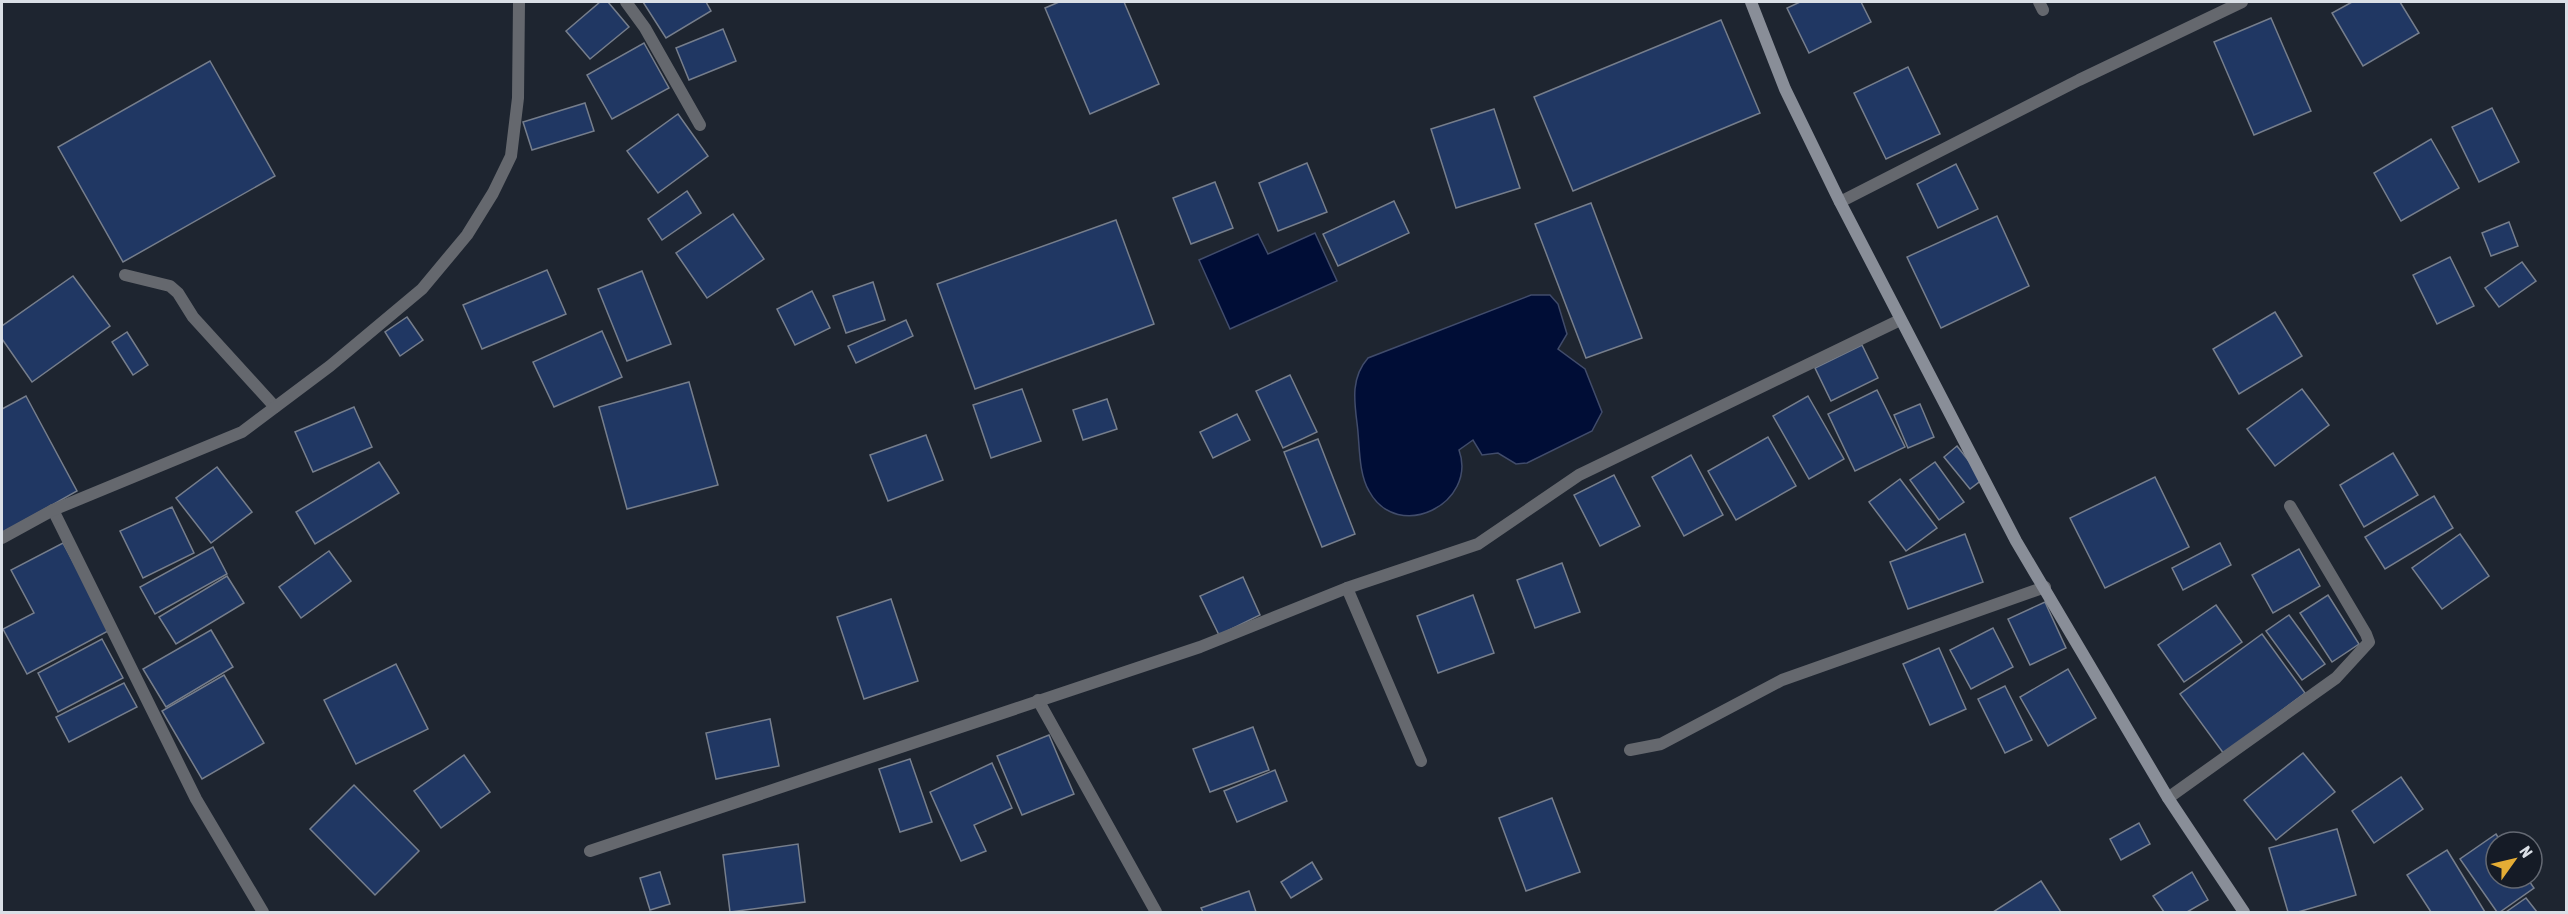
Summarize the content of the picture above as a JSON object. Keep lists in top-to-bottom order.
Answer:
{
  "north": "top right"
}
